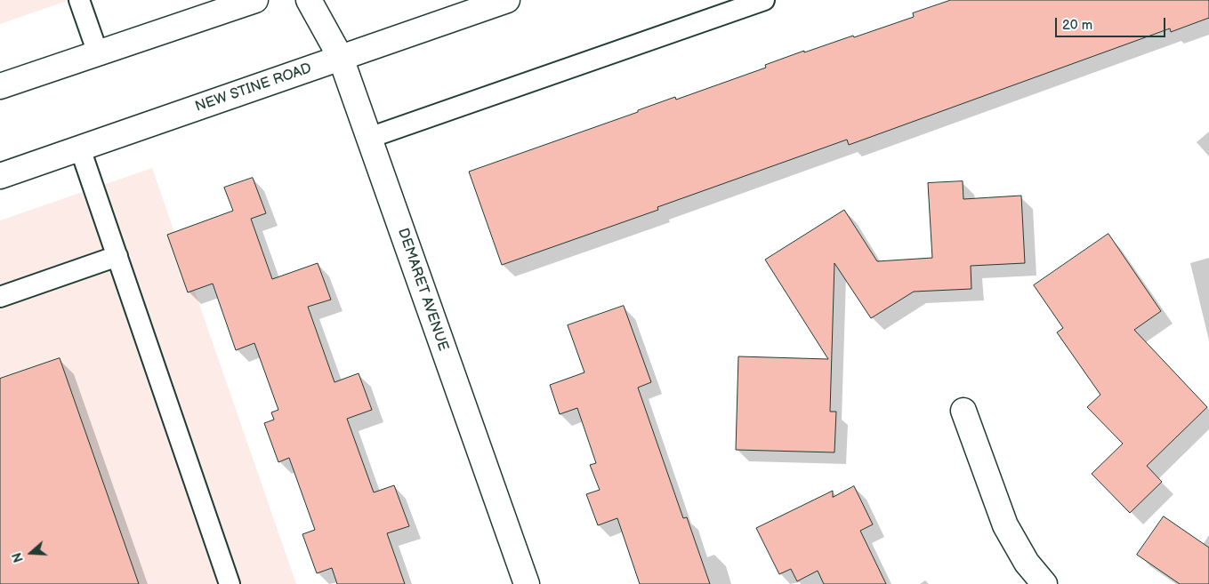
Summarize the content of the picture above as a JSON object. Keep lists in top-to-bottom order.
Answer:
{
  "streets": {
    "street": ["NEW STINE ROAD", "DEMARET AVENUE"]
  },
  "crossings": [
    ["NEW STINE ROAD", "DEMARET AVENUE"]
  ],
  "scale_bar": "20 m",
  "north": "left"
}
